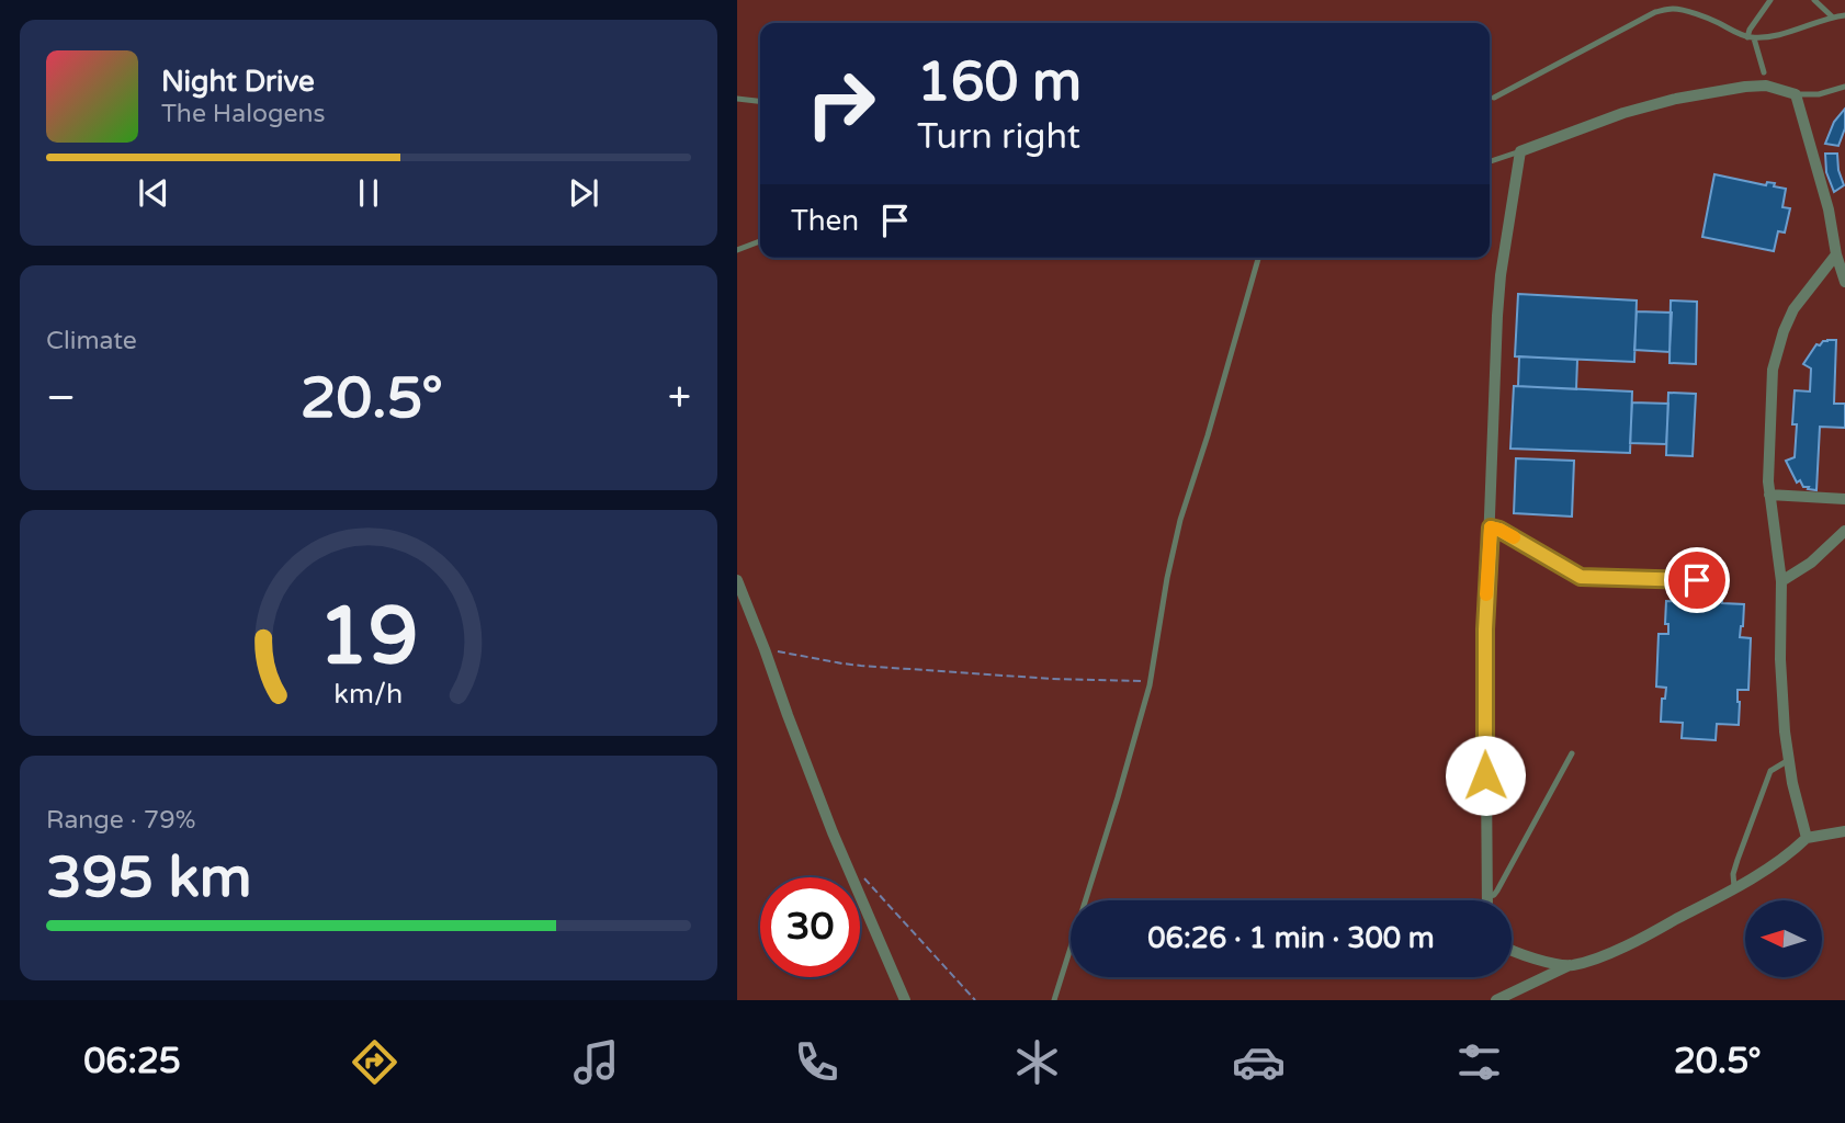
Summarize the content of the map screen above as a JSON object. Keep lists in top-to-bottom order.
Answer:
{
  "north": "left",
  "page": {
    "turn": ["160 m", "Turn right"],
    "song": ["Night Drive", "The Halogens"],
    "then": "Then",
    "tile": [
      "Climate",
      ["Range · 79%", "395 km"]
    ],
    "heat": ["−", "20.5°", "+"],
    "limit": "30",
    "trip": "06:26 · 1 min · 300 m",
    "tabs": ["06:25", "20.5°"],
    "gauge": ["19", "km/h"]
  }
}
